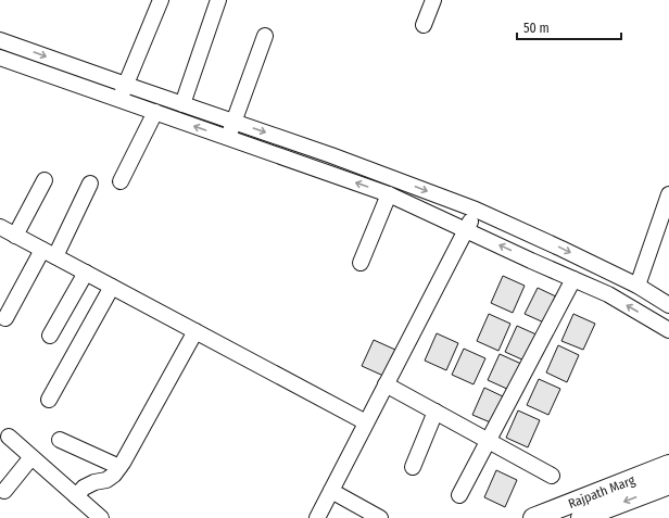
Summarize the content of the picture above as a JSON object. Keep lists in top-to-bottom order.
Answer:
{
  "streets": {
    "main road": ["Rajpath Marg"]
  },
  "scale_bar": "50 m"
}
